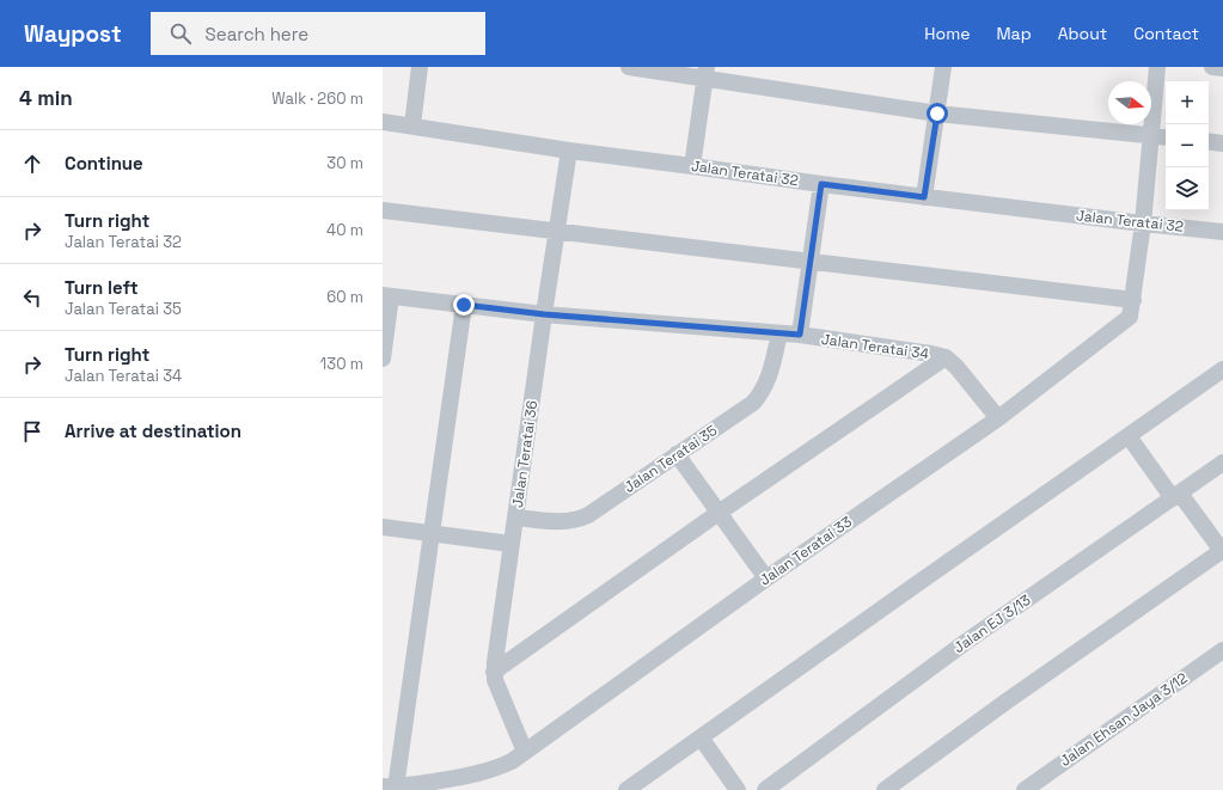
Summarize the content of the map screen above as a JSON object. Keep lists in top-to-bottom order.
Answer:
{
  "streets": {
    "street": [
      "Jalan Teratai 32",
      "Jalan Teratai 34",
      "Jalan Teratai 36",
      "Jalan Teratai 35",
      "Jalan Teratai 33",
      "Jalan EJ 3/13",
      "Jalan Ehsan Jaya 3/12"
    ]
  },
  "crossings": [
    ["Jalan Teratai 32", "Jalan Teratai 36"],
    ["Jalan Teratai 32", "Jalan Teratai 33"],
    ["Jalan Teratai 34", "Jalan Teratai 36"],
    ["Jalan Teratai 34", "Jalan Teratai 35"],
    ["Jalan Teratai 34", "Jalan Teratai 33"],
    ["Jalan Teratai 36", "Jalan Teratai 35"],
    ["Jalan Teratai 36", "Jalan Teratai 33"]
  ],
  "north": "right",
  "page": {
    "header": "Waypost",
    "search": "Search here",
    "nav": [
      "Home",
      "Map",
      "About",
      "Contact"
    ],
    "heading": ["4 min", "Walk · 260 m"],
    "map_buttons": ["+", "−"],
    "list": [
      ["Continue", "30 m"],
      ["Turn right", "Jalan Teratai 32", "40 m"],
      ["Turn left", "Jalan Teratai 35", "60 m"],
      ["Turn right", "Jalan Teratai 34", "130 m"],
      "Arrive at destination"
    ]
  }
}
